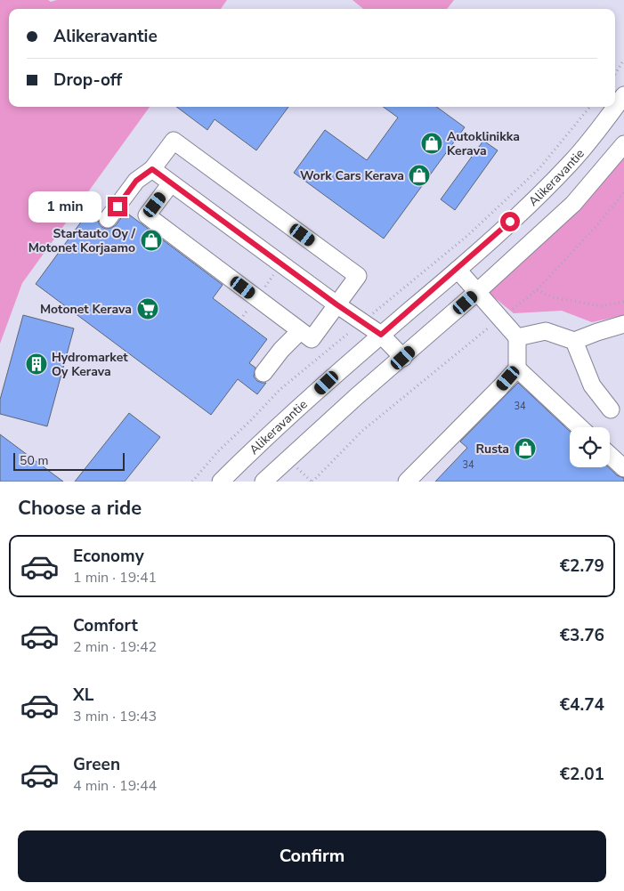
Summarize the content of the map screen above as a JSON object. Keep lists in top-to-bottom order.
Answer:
{
  "streets": {
    "street": ["Alikeravantie"]
  },
  "places": {
    "shop": [
      "Autoklinikka Kerava",
      "Work Cars Kerava",
      "Startauto Oy / Motonet Korjaamo",
      "Rusta"
    ],
    "supermarket": ["Motonet Kerava"],
    "building": ["Hydromarket Oy Kerava"]
  },
  "house_numbers": ["34", "34"],
  "scale_bar": "50 m",
  "page": {
    "banner": ["Alikeravantie", "Drop-off"],
    "bubble": "1 min",
    "scale": "50 m",
    "heading": "Choose a ride",
    "list": [
      {
        "name": "Economy",
        "note": "1 min · 19:41",
        "value": "€2.79"
      },
      {
        "name": "Comfort",
        "note": "2 min · 19:42",
        "value": "€3.76"
      },
      {
        "name": "XL",
        "note": "3 min · 19:43",
        "value": "€4.74"
      },
      {
        "name": "Green",
        "note": "4 min · 19:44",
        "value": "€2.01"
      }
    ],
    "buttons": "Confirm"
  }
}
